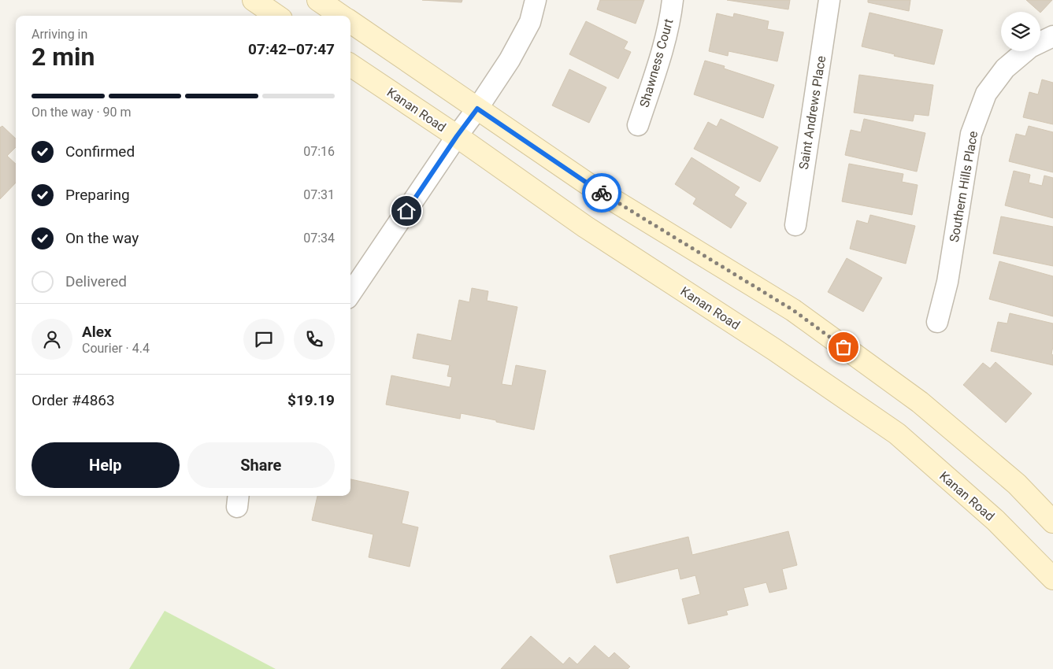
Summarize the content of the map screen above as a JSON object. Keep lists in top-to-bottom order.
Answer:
{
  "streets": {
    "main road": ["Kanan Road"],
    "street": ["Shawness Court", "Saint Andrews Place", "Southern Hills Place"]
  },
  "page": {
    "heading": ["2 min", "Arriving in", "07:42–07:47"],
    "panel": [
      "Alex",
      "Courier · 4.4",
      "Order #4863",
      "$19.19"
    ],
    "bar": "On the way · 90 m",
    "list": [
      ["Confirmed", "07:16"],
      ["Preparing", "07:31"],
      ["On the way", "07:34"],
      "Delivered"
    ],
    "buttons": ["Help", "Share"]
  }
}
